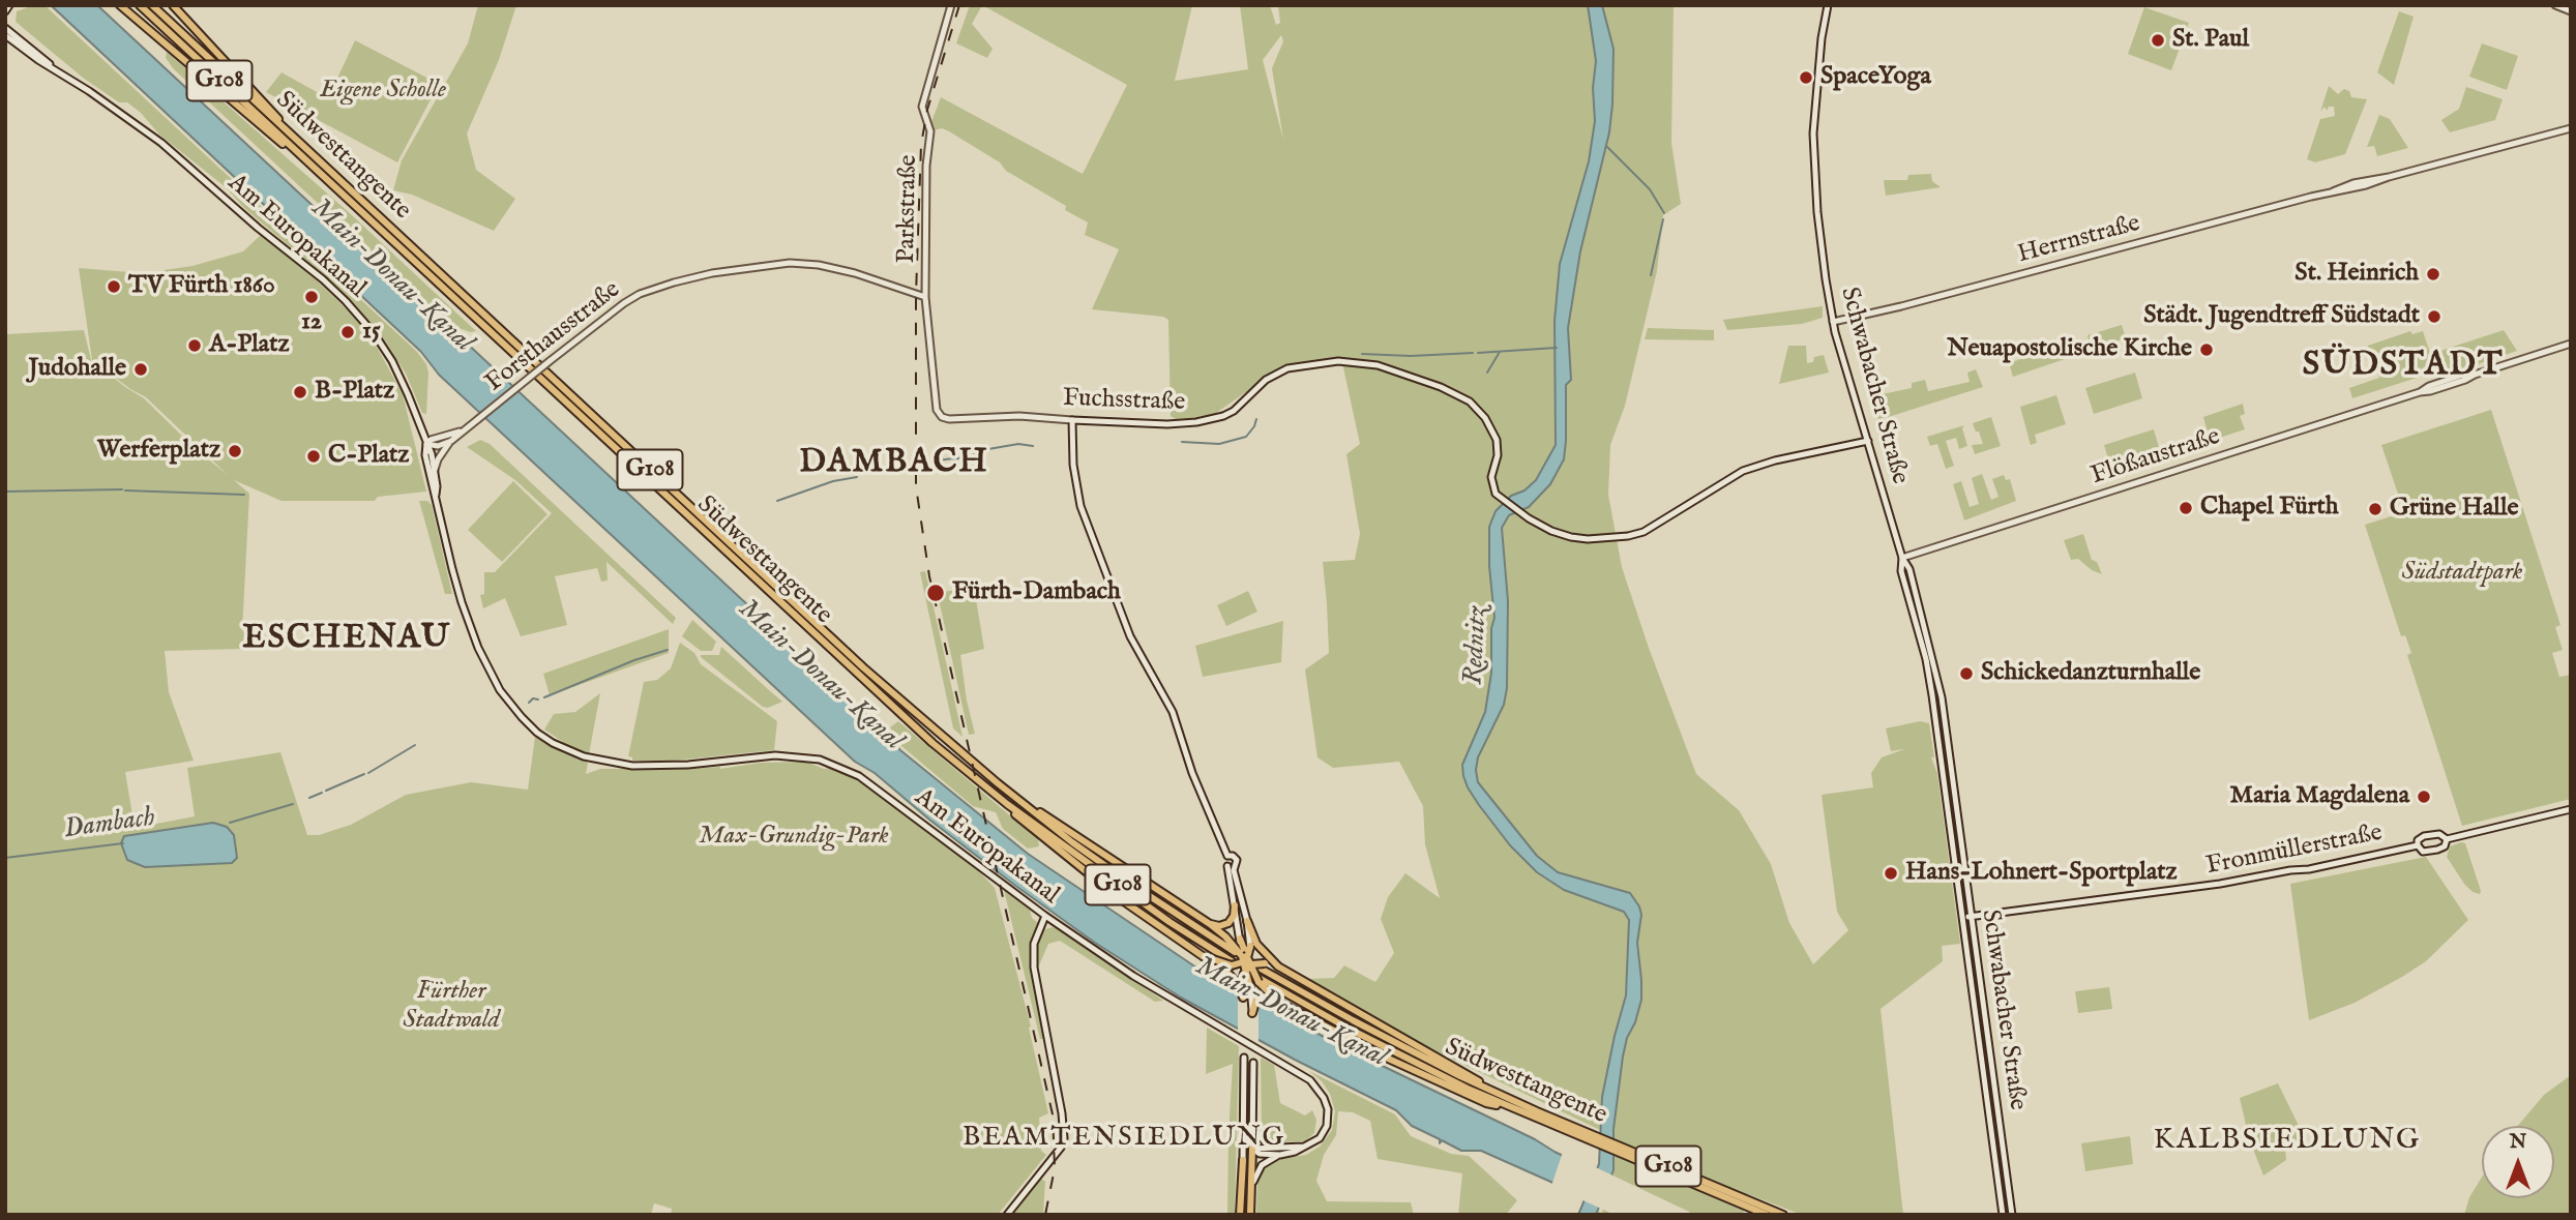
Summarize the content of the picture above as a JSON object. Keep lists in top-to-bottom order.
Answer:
{
  "streets": {
    "main road": [
      "G108",
      "Südwesttangente",
      "Parkstraße",
      "Am Europakanal",
      "Herrnstraße",
      "Forsthausstraße",
      "Schwabacher Straße",
      "Fuchsstraße",
      "Flößaustraße",
      "Fronmüllerstraße"
    ]
  },
  "crossings": [
    ["Parkstraße", "Forsthausstraße"],
    ["Parkstraße", "Fuchsstraße"],
    ["Am Europakanal", "Forsthausstraße"],
    ["Herrnstraße", "Schwabacher Straße"],
    ["Schwabacher Straße", "Fuchsstraße"],
    ["Schwabacher Straße", "Flößaustraße"],
    ["Schwabacher Straße", "Fronmüllerstraße"]
  ],
  "districts": [
    "SÜDSTADT",
    "DAMBACH",
    "ESCHENAU",
    "BEAMTENSIEDLUNG",
    "KALBSIEDLUNG"
  ],
  "water": ["Main-Donau-Kanal", "Rednitz", "Dambach"],
  "parks": [
    "Eigene Scholle",
    "Südstadtpark",
    "Max-Grundig-Park",
    "Fürther Stadtwald"
  ],
  "places": [
    "St. Paul",
    "SpaceYoga",
    "St. Heinrich",
    "TV Fürth 1860",
    "12",
    "Städt. Jugendtreff Südstadt",
    "15",
    "A-Platz",
    "Neuapostolische Kirche",
    "Judohalle",
    "B-Platz",
    "Werferplatz",
    "C-Platz",
    "Chapel Fürth",
    "Grüne Halle",
    "Fürth-Dambach",
    "Schickedanzturnhalle",
    "Maria Magdalena",
    "Hans-Lohnert-Sportplatz"
  ],
  "north": "top"
}
